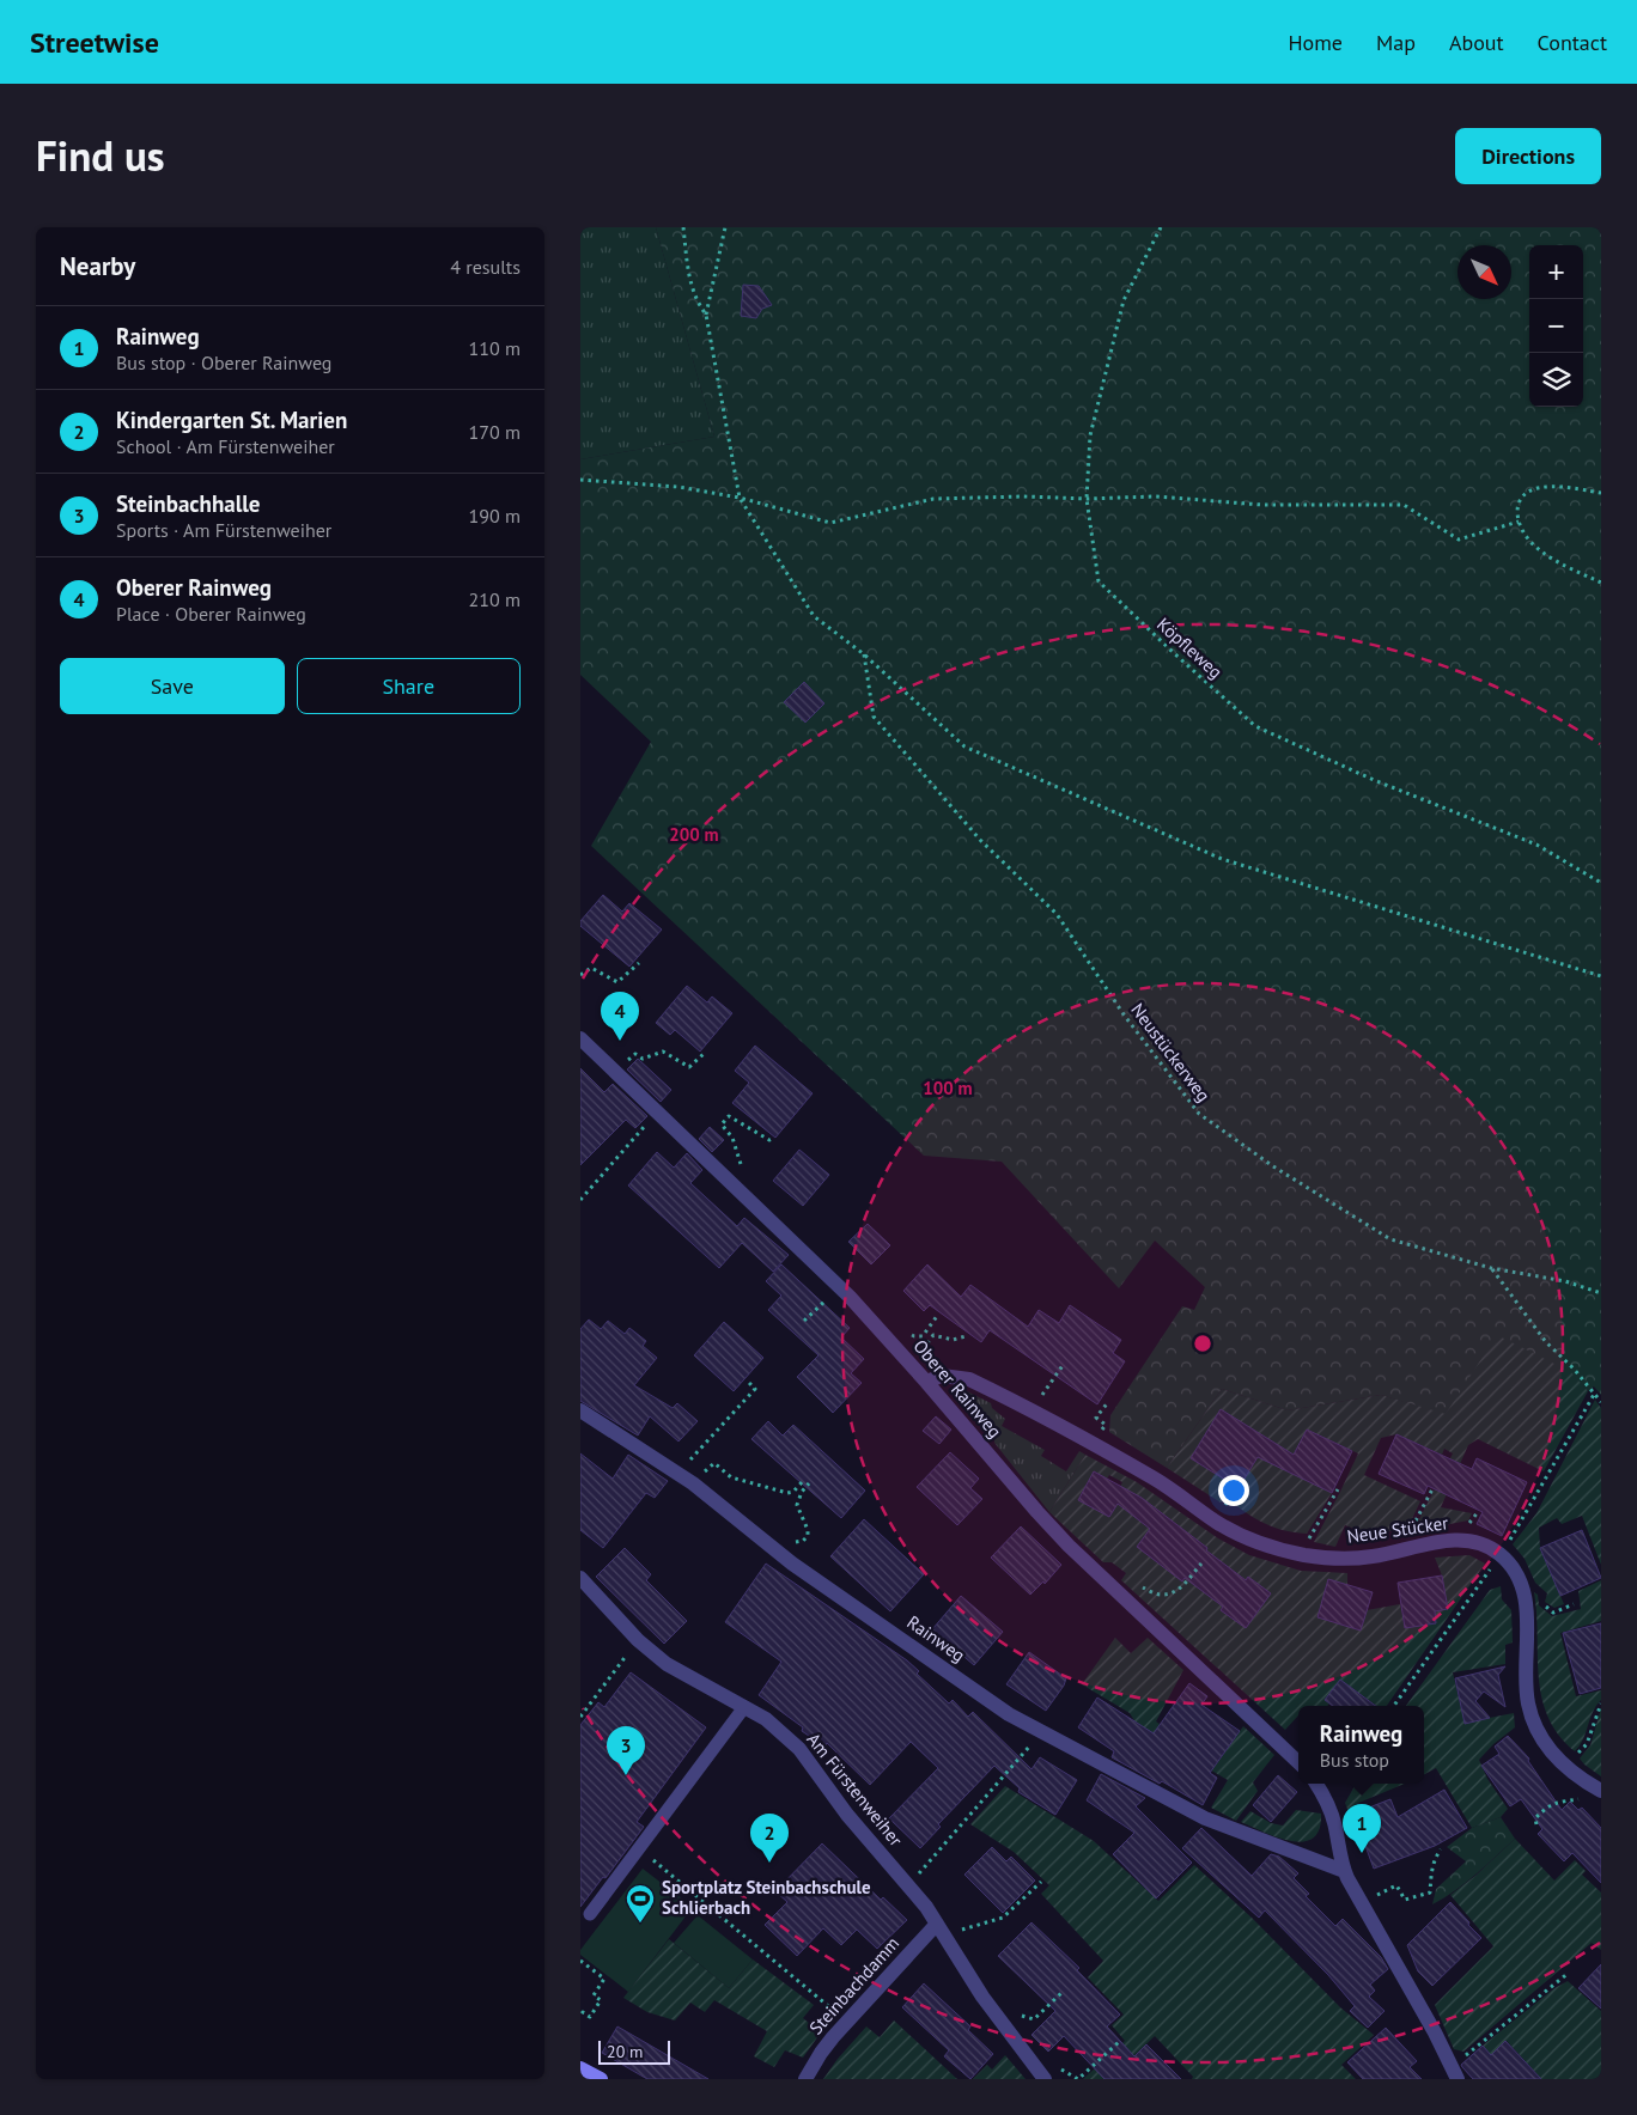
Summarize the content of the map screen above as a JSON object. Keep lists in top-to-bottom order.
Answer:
{
  "streets": {
    "street": [
      "Oberer Rainweg",
      "Neue Stücker",
      "Rainweg",
      "Am Fürstenweiher",
      "Steinbachdamm"
    ],
    "path": ["Köpfleweg", "Neustückerweg"]
  },
  "crossings": [
    ["Oberer Rainweg", "Neue Stücker"],
    ["Am Fürstenweiher", "Steinbachdamm"]
  ],
  "places": {
    "sports": ["Sportplatz Steinbachschule Schlierbach"]
  },
  "scale_bar": "20 m",
  "north": "bottom right",
  "page": {
    "header": "Streetwise",
    "nav": [
      "Home",
      "Map",
      "About",
      "Contact"
    ],
    "title": "Find us",
    "buttons": [
      "Directions",
      ["Save", "Share"]
    ],
    "heading": ["Nearby", "4 results"],
    "map_buttons": ["+", "−"],
    "list": [
      {
        "mark": "1",
        "name": "Rainweg",
        "note": "Bus stop · Oberer Rainweg",
        "value": "110 m"
      },
      {
        "mark": "2",
        "name": "Kindergarten St. Marien",
        "note": "School · Am Fürstenweiher",
        "value": "170 m"
      },
      {
        "mark": "3",
        "name": "Steinbachhalle",
        "note": "Sports · Am Fürstenweiher",
        "value": "190 m"
      },
      {
        "mark": "4",
        "name": "Oberer Rainweg",
        "note": "Place · Oberer Rainweg",
        "value": "210 m"
      }
    ],
    "pins": [
      "4",
      "3",
      "1",
      "2"
    ],
    "popup": ["Rainweg", "Bus stop"],
    "scale": "20 m"
  },
  "rings": ["200 m", "100 m"]
}
